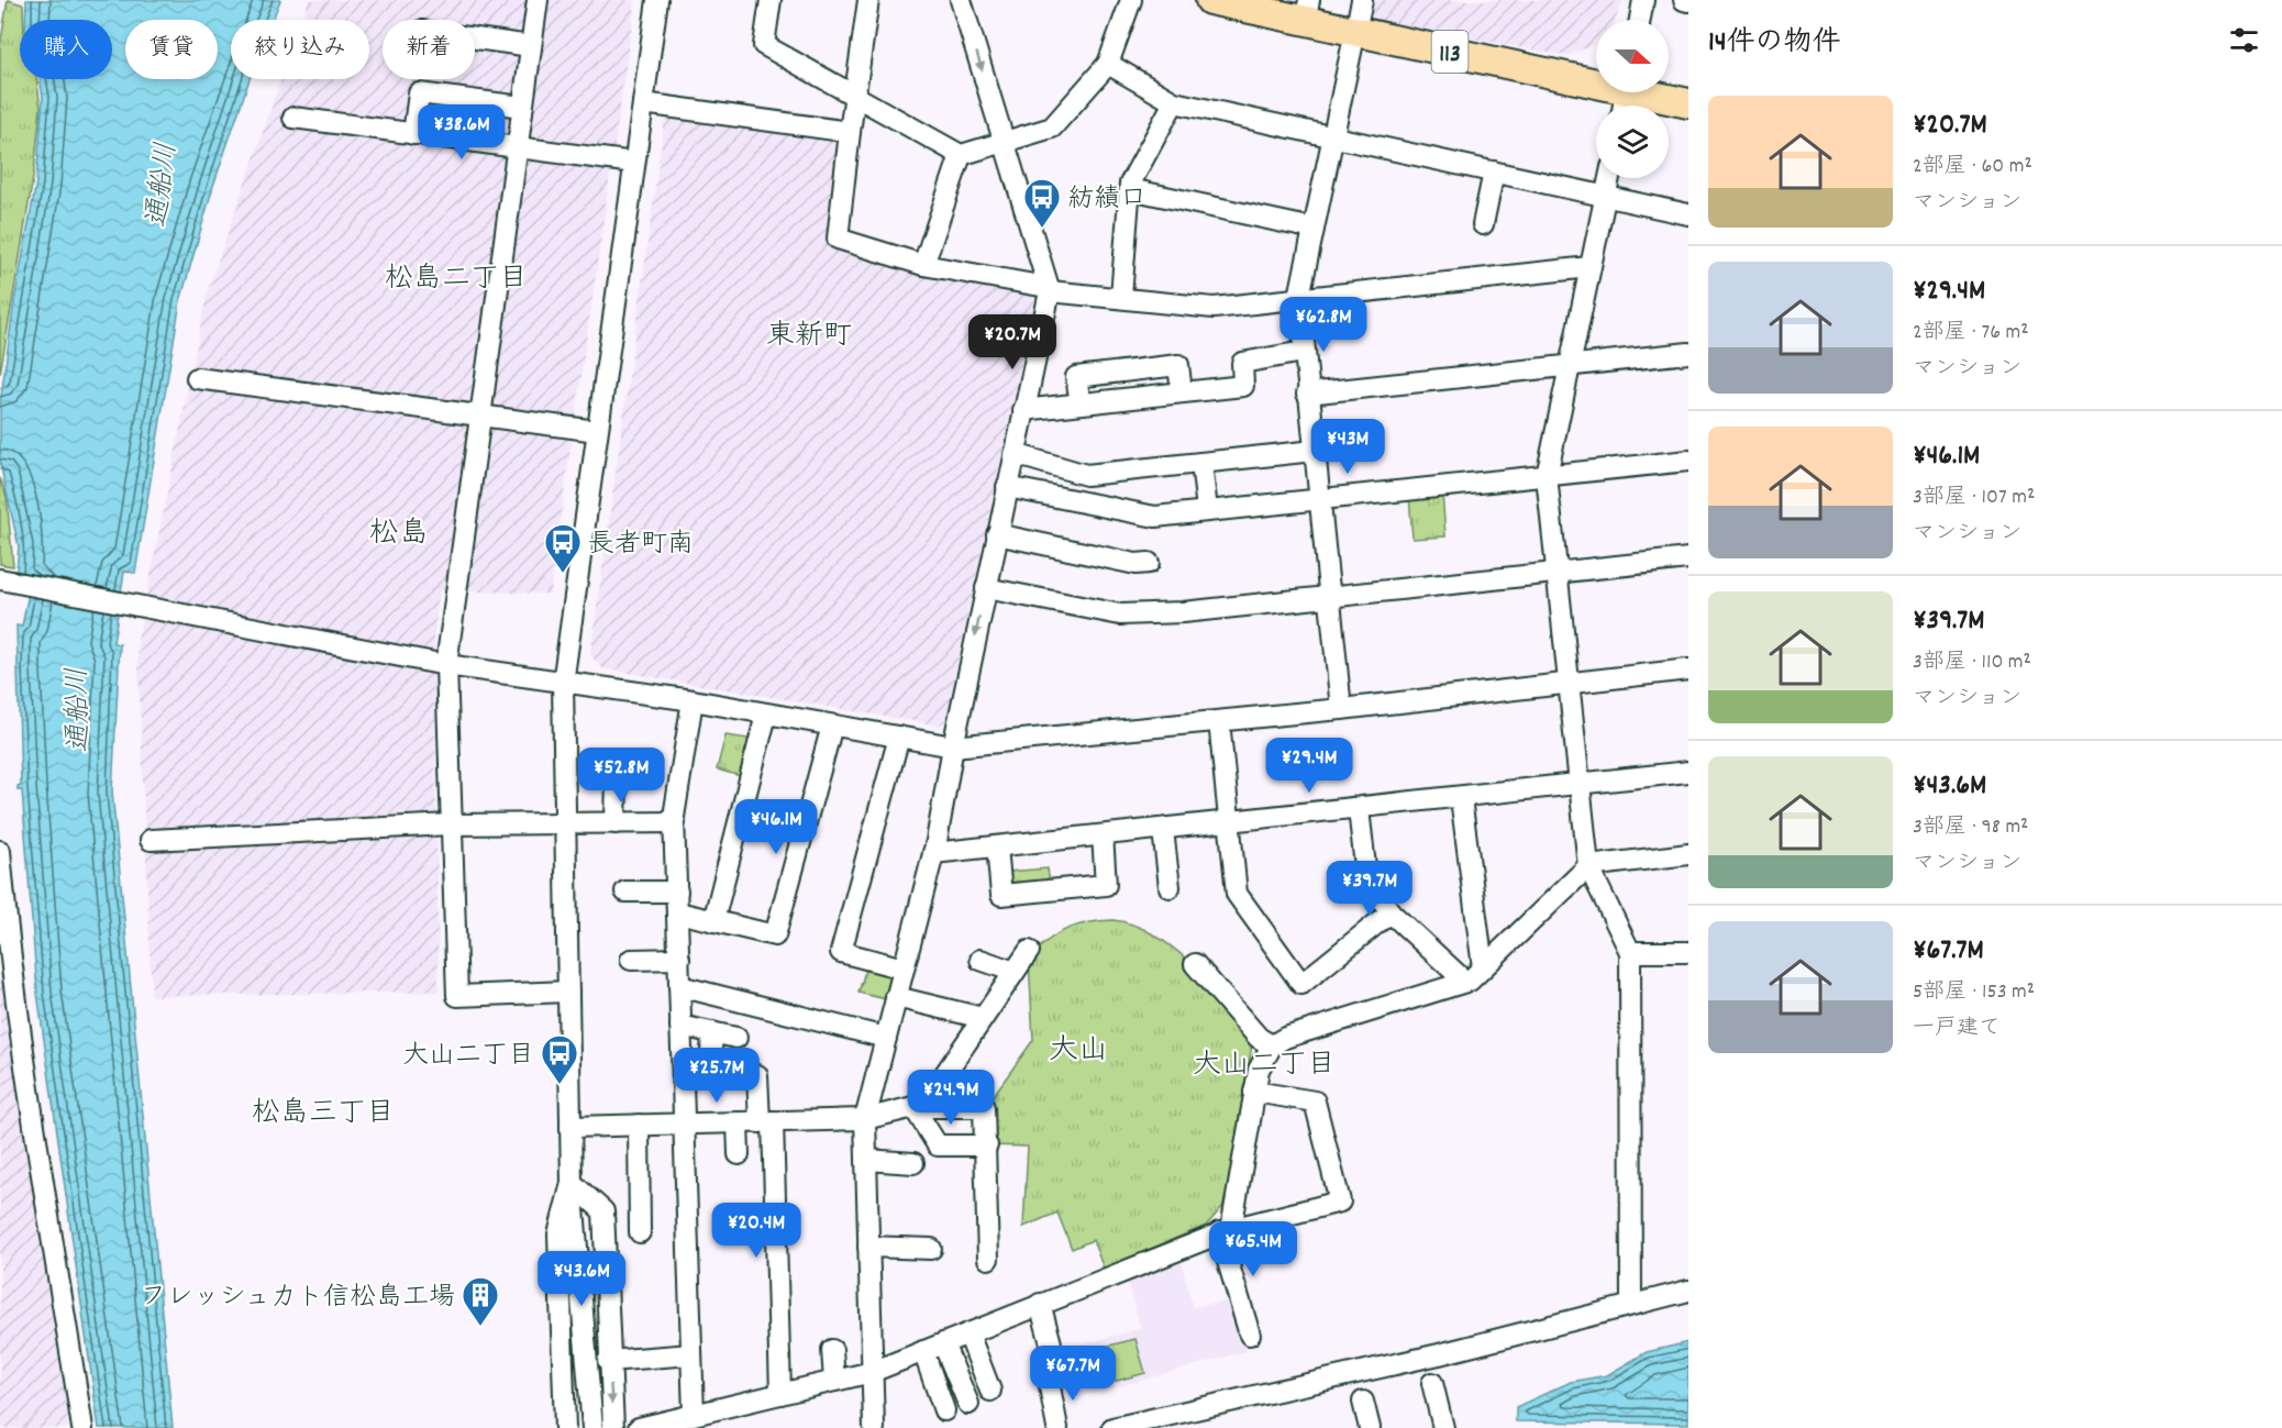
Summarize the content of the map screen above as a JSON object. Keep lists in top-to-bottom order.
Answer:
{
  "streets": {
    "highway": ["113"]
  },
  "districts": [
    "松島二丁目",
    "東新町",
    "松島",
    "大山",
    "大山二丁目",
    "松島三丁目"
  ],
  "water": ["通船川"],
  "places": {
    "bus stop": ["紡績口", "長者町南", "大山二丁目"],
    "building": ["フレッシュカト信松島工場"]
  },
  "north": "right",
  "page": {
    "heading": "14件の物件",
    "chip": [
      "購入",
      "賃貸",
      "絞り込み",
      "新着"
    ],
    "list": [
      {
        "name": "¥20.7M",
        "note": "2部屋 · 60 m² · マンション"
      },
      {
        "name": "¥29.4M",
        "note": "2部屋 · 76 m² · マンション"
      },
      {
        "name": "¥46.1M",
        "note": "3部屋 · 107 m² · マンション"
      },
      {
        "name": "¥39.7M",
        "note": "3部屋 · 110 m² · マンション"
      },
      {
        "name": "¥43.6M",
        "note": "3部屋 · 98 m² · マンション"
      },
      {
        "name": "¥67.7M",
        "note": "5部屋 · 153 m² · 一戸建て"
      }
    ],
    "price": [
      "¥38.6M",
      "¥62.8M",
      "¥20.7M",
      "¥43M",
      "¥29.4M",
      "¥52.8M",
      "¥46.1M",
      "¥39.7M",
      "¥25.7M",
      "¥24.9M",
      "¥20.4M",
      "¥65.4M",
      "¥43.6M",
      "¥67.7M"
    ]
  }
}
